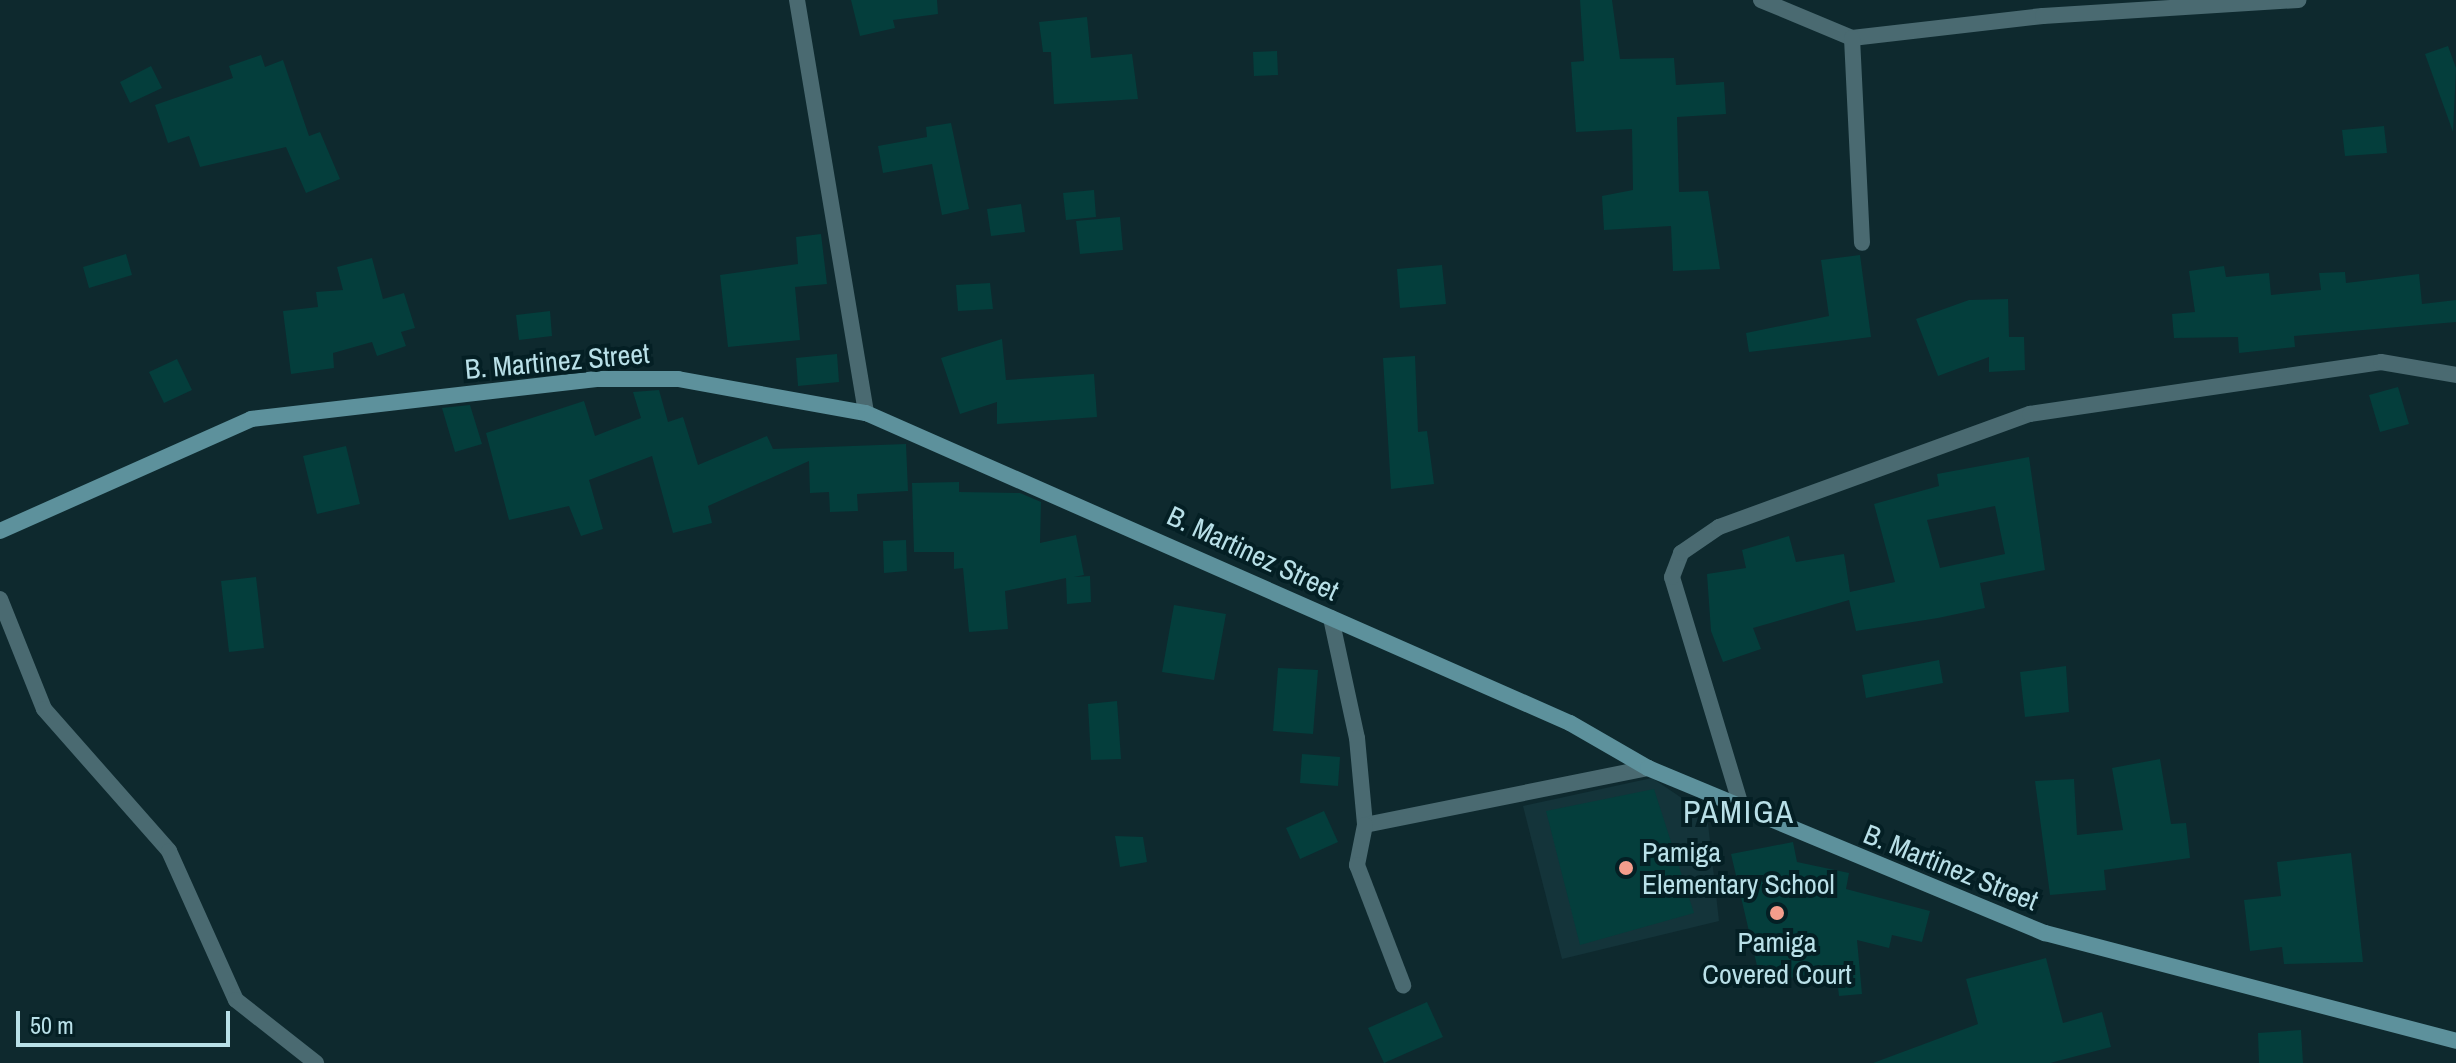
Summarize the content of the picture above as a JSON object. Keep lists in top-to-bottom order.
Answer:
{
  "streets": {
    "street": ["B. Martinez Street"]
  },
  "districts": ["PAMIGA"],
  "places": ["Pamiga Elementary School", "Pamiga Covered Court"],
  "scale_bar": "50 m"
}
